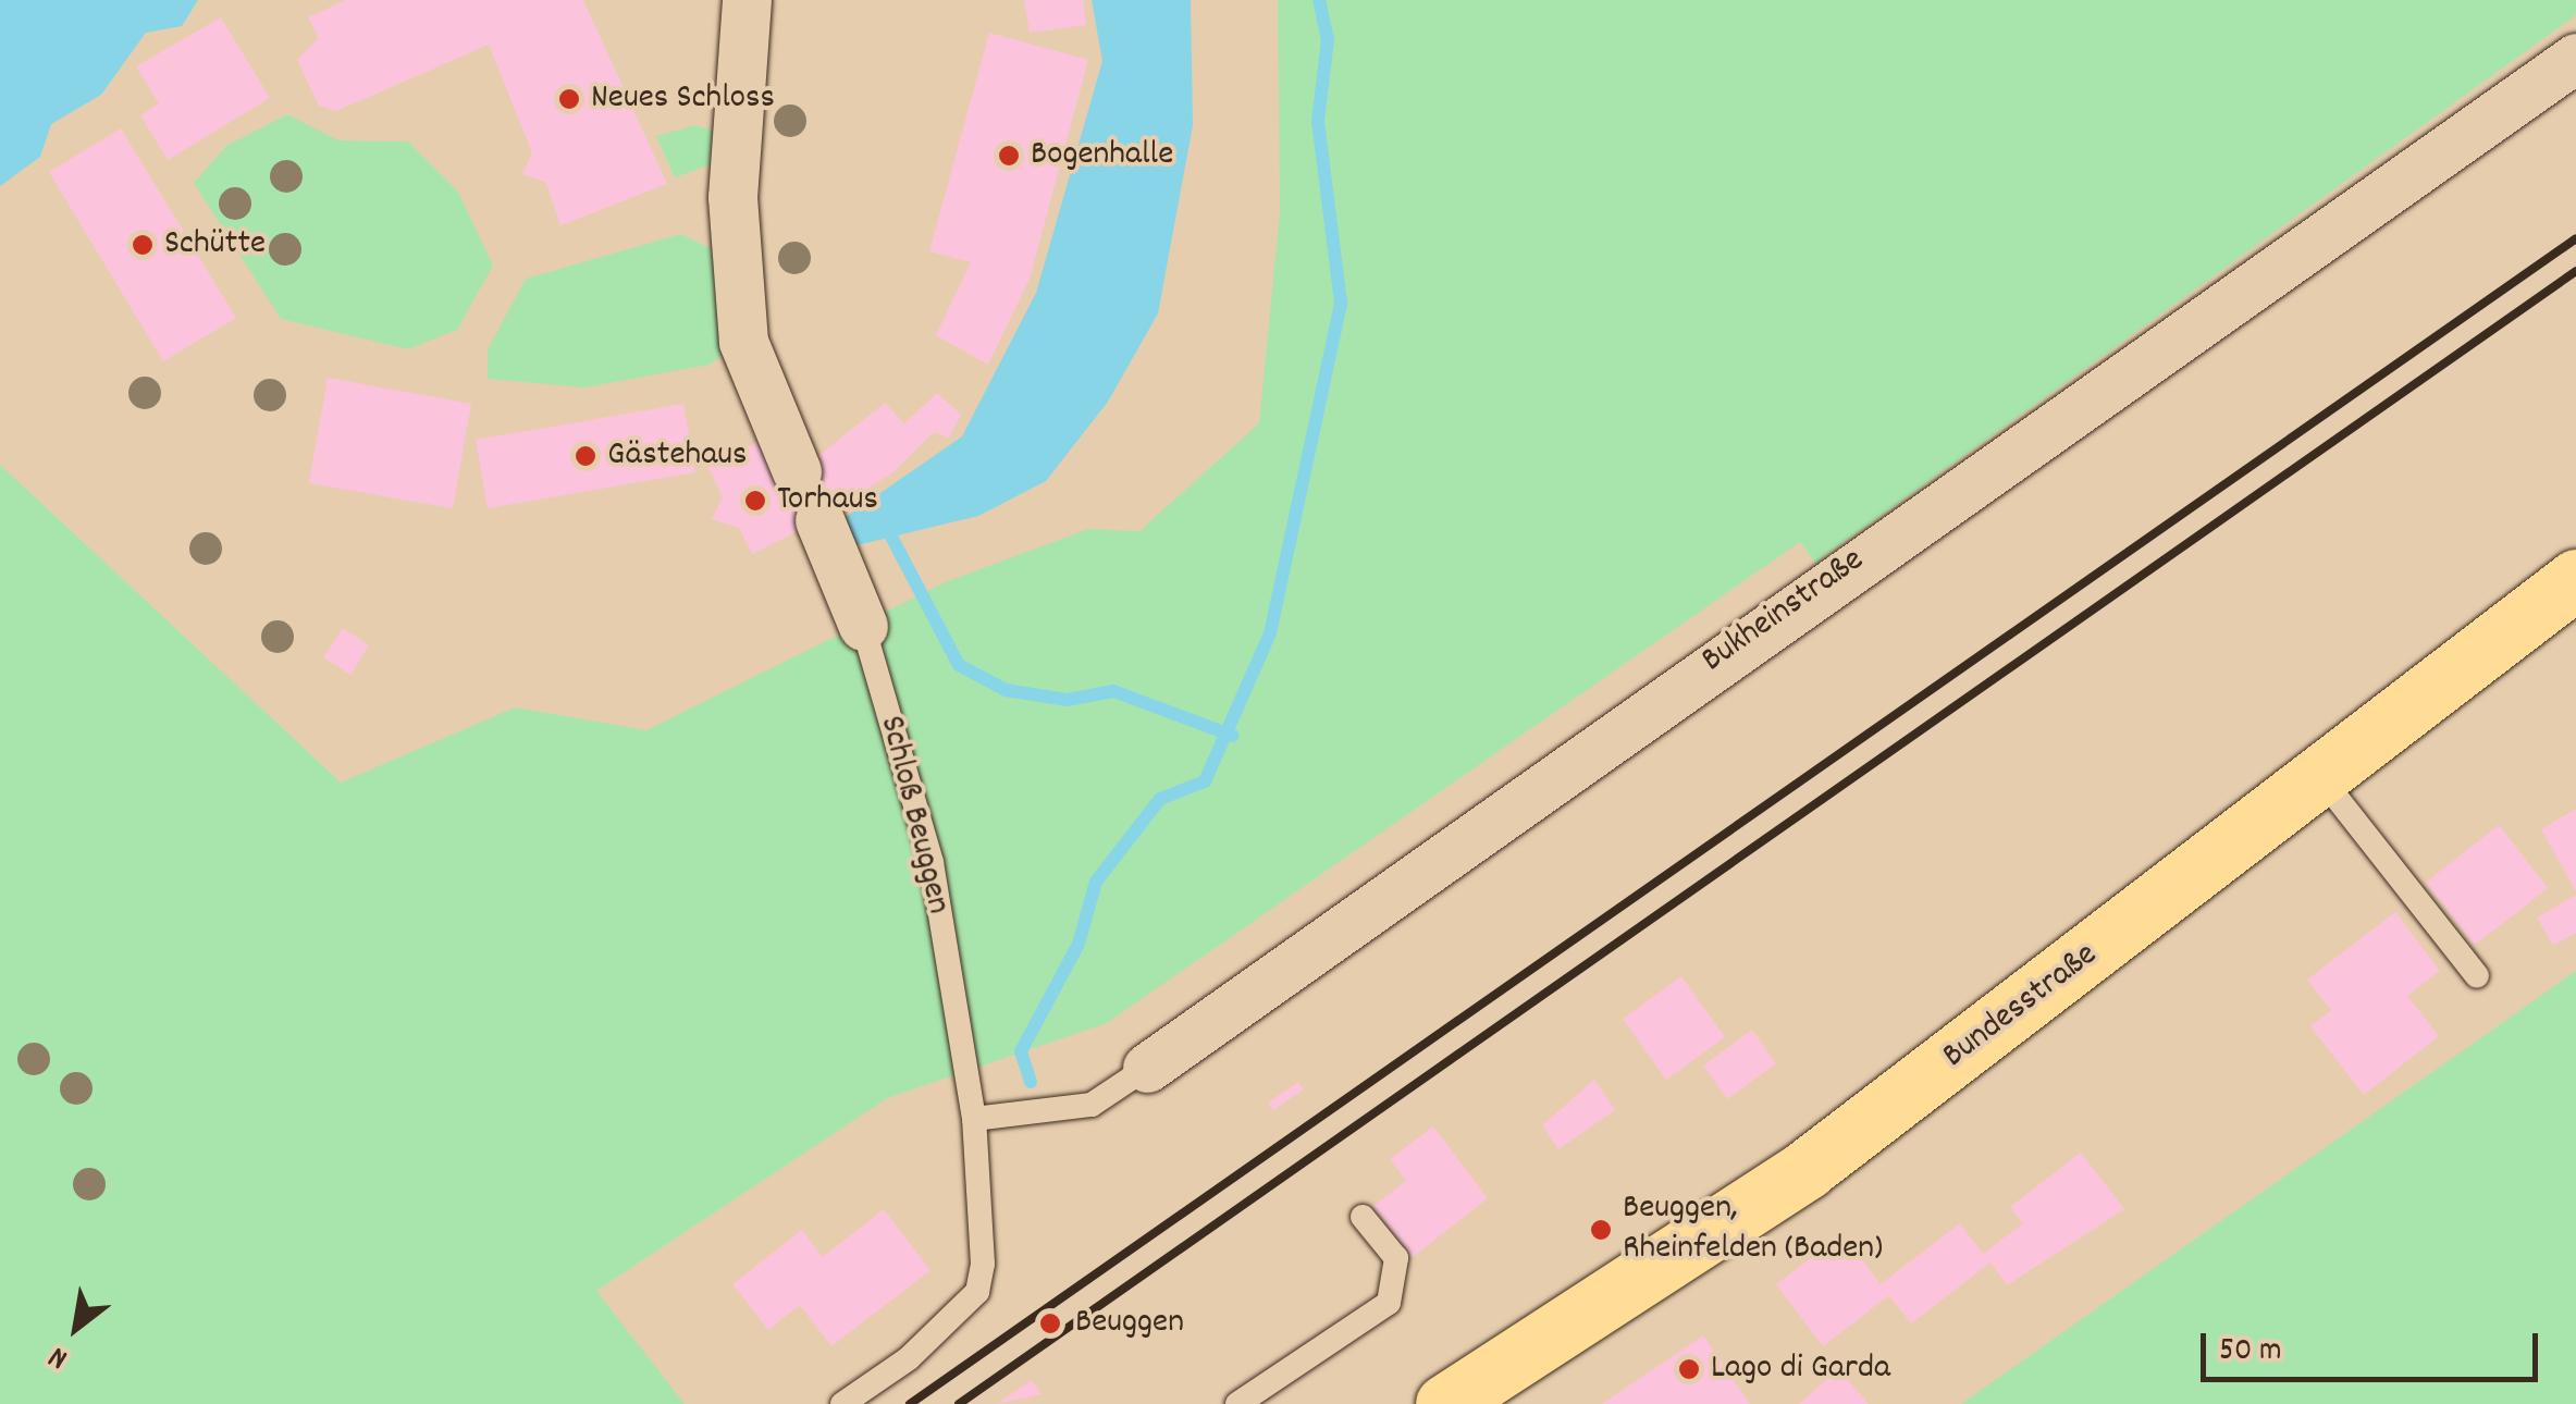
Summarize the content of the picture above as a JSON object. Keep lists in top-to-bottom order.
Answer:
{
  "streets": {
    "main road": ["Bundesstraße"],
    "street": ["Bukheinstraße", "Schloß Beuggen"]
  },
  "crossings": [
    ["Bukheinstraße", "Schloß Beuggen"]
  ],
  "places": [
    "Neues Schloss",
    "Bogenhalle",
    "Schütte",
    "Gästehaus",
    "Torhaus",
    "Beuggen, Rheinfelden (Baden)",
    "Beuggen",
    "Lago di Garda"
  ],
  "scale_bar": "50 m",
  "north": "bottom left"
}
